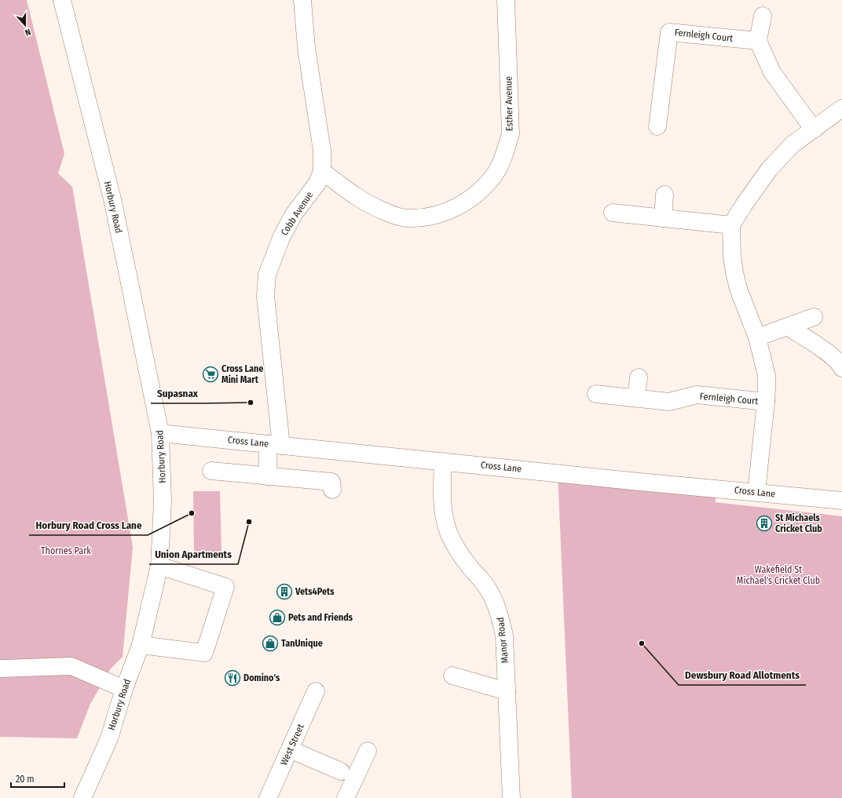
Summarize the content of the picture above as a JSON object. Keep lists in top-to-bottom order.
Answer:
{
  "streets": {
    "main road": [
      "Fernleigh Court",
      "Esther Avenue",
      "Horbury Road",
      "Cobb Avenue",
      "Cross Lane",
      "Manor Road",
      "West Street"
    ]
  },
  "crossings": [
    ["Fernleigh Court", "Cross Lane"],
    ["Esther Avenue", "Cobb Avenue"],
    ["Horbury Road", "Cross Lane"],
    ["Cobb Avenue", "Cross Lane"],
    ["Cross Lane", "Manor Road"]
  ],
  "parks": ["Thornes Park", "Wakefield St Michael's Cricket Club"],
  "places": {
    "supermarket": ["Cross Lane Mini Mart"],
    "other": [
      "Supasnax",
      "Horbury Road Cross Lane",
      "Union Apartments",
      "Dewsbury Road Allotments"
    ],
    "building": ["St Michaels Cricket Club", "Vets4Pets"],
    "shop": ["Pets and Friends", "TanUnique"],
    "restaurant": ["Domino's"]
  },
  "scale_bar": "20 m",
  "north": "bottom"
}
